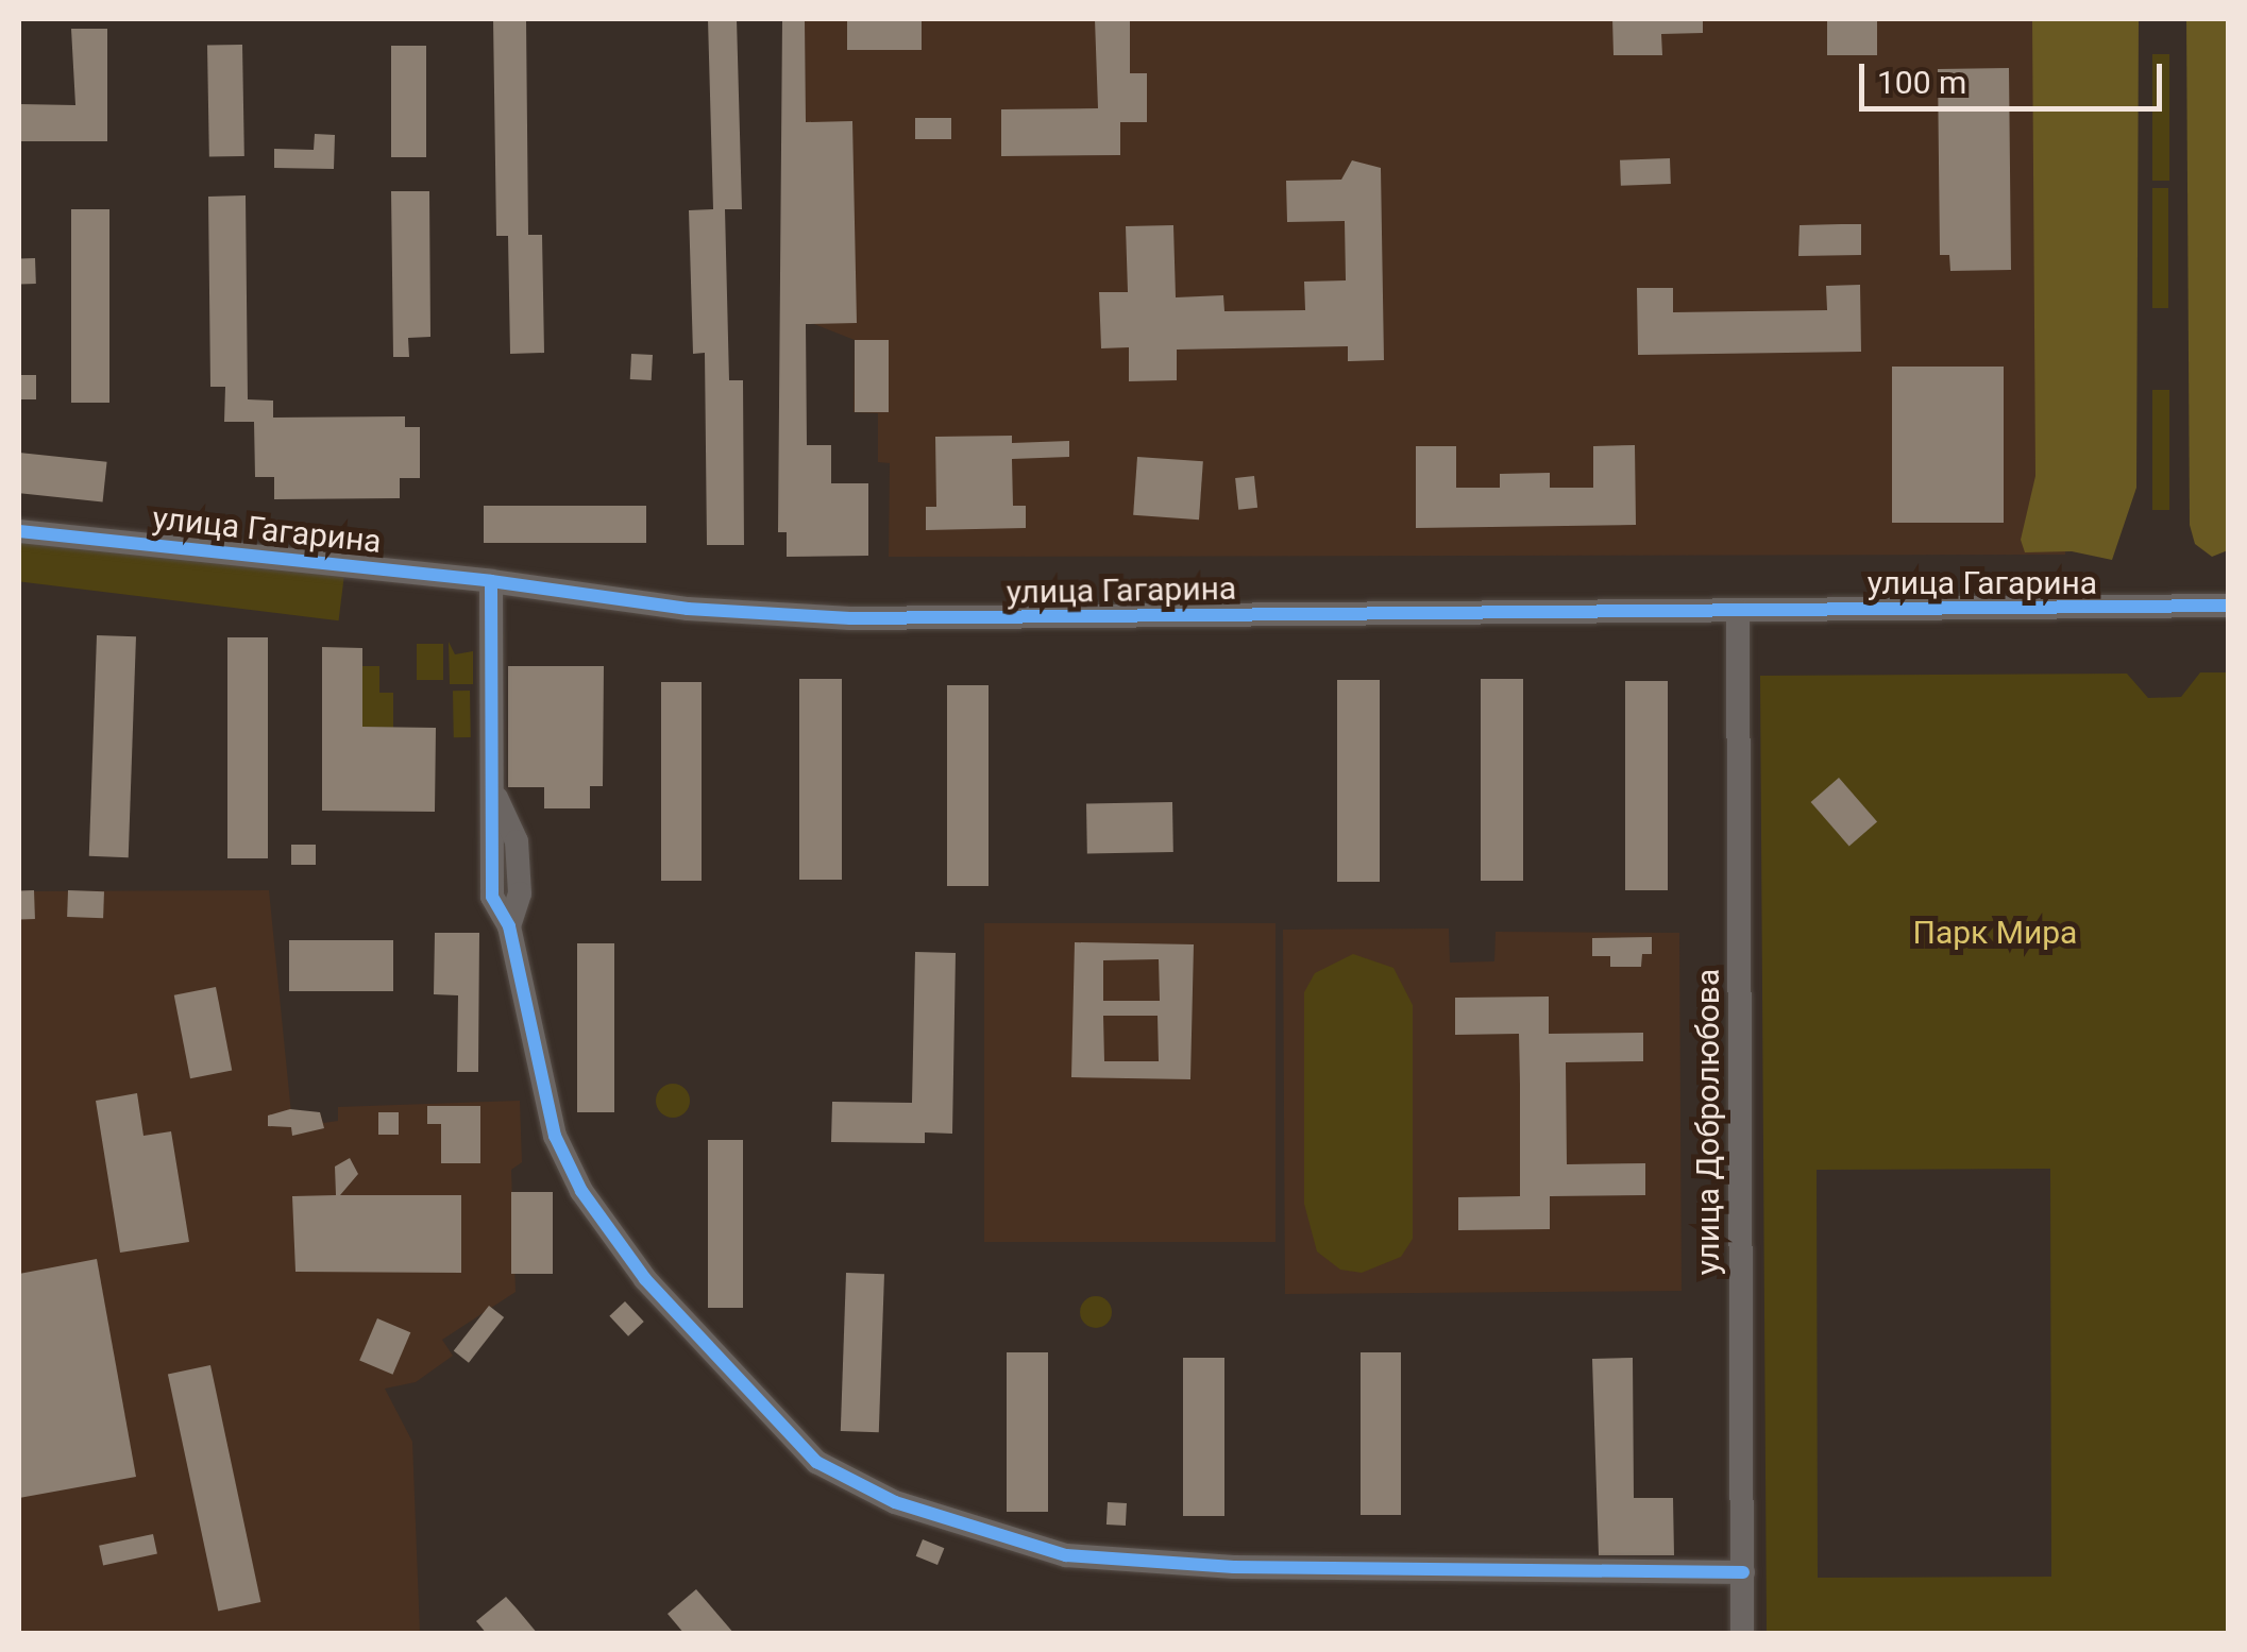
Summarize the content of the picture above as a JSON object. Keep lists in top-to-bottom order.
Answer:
{
  "streets": {
    "street": ["улица Гагарина", "улица Добролюбова"]
  },
  "crossings": [
    ["улица Гагарина", "улица Добролюбова"]
  ],
  "parks": ["Парк Мира"],
  "scale_bar": "100 m"
}
